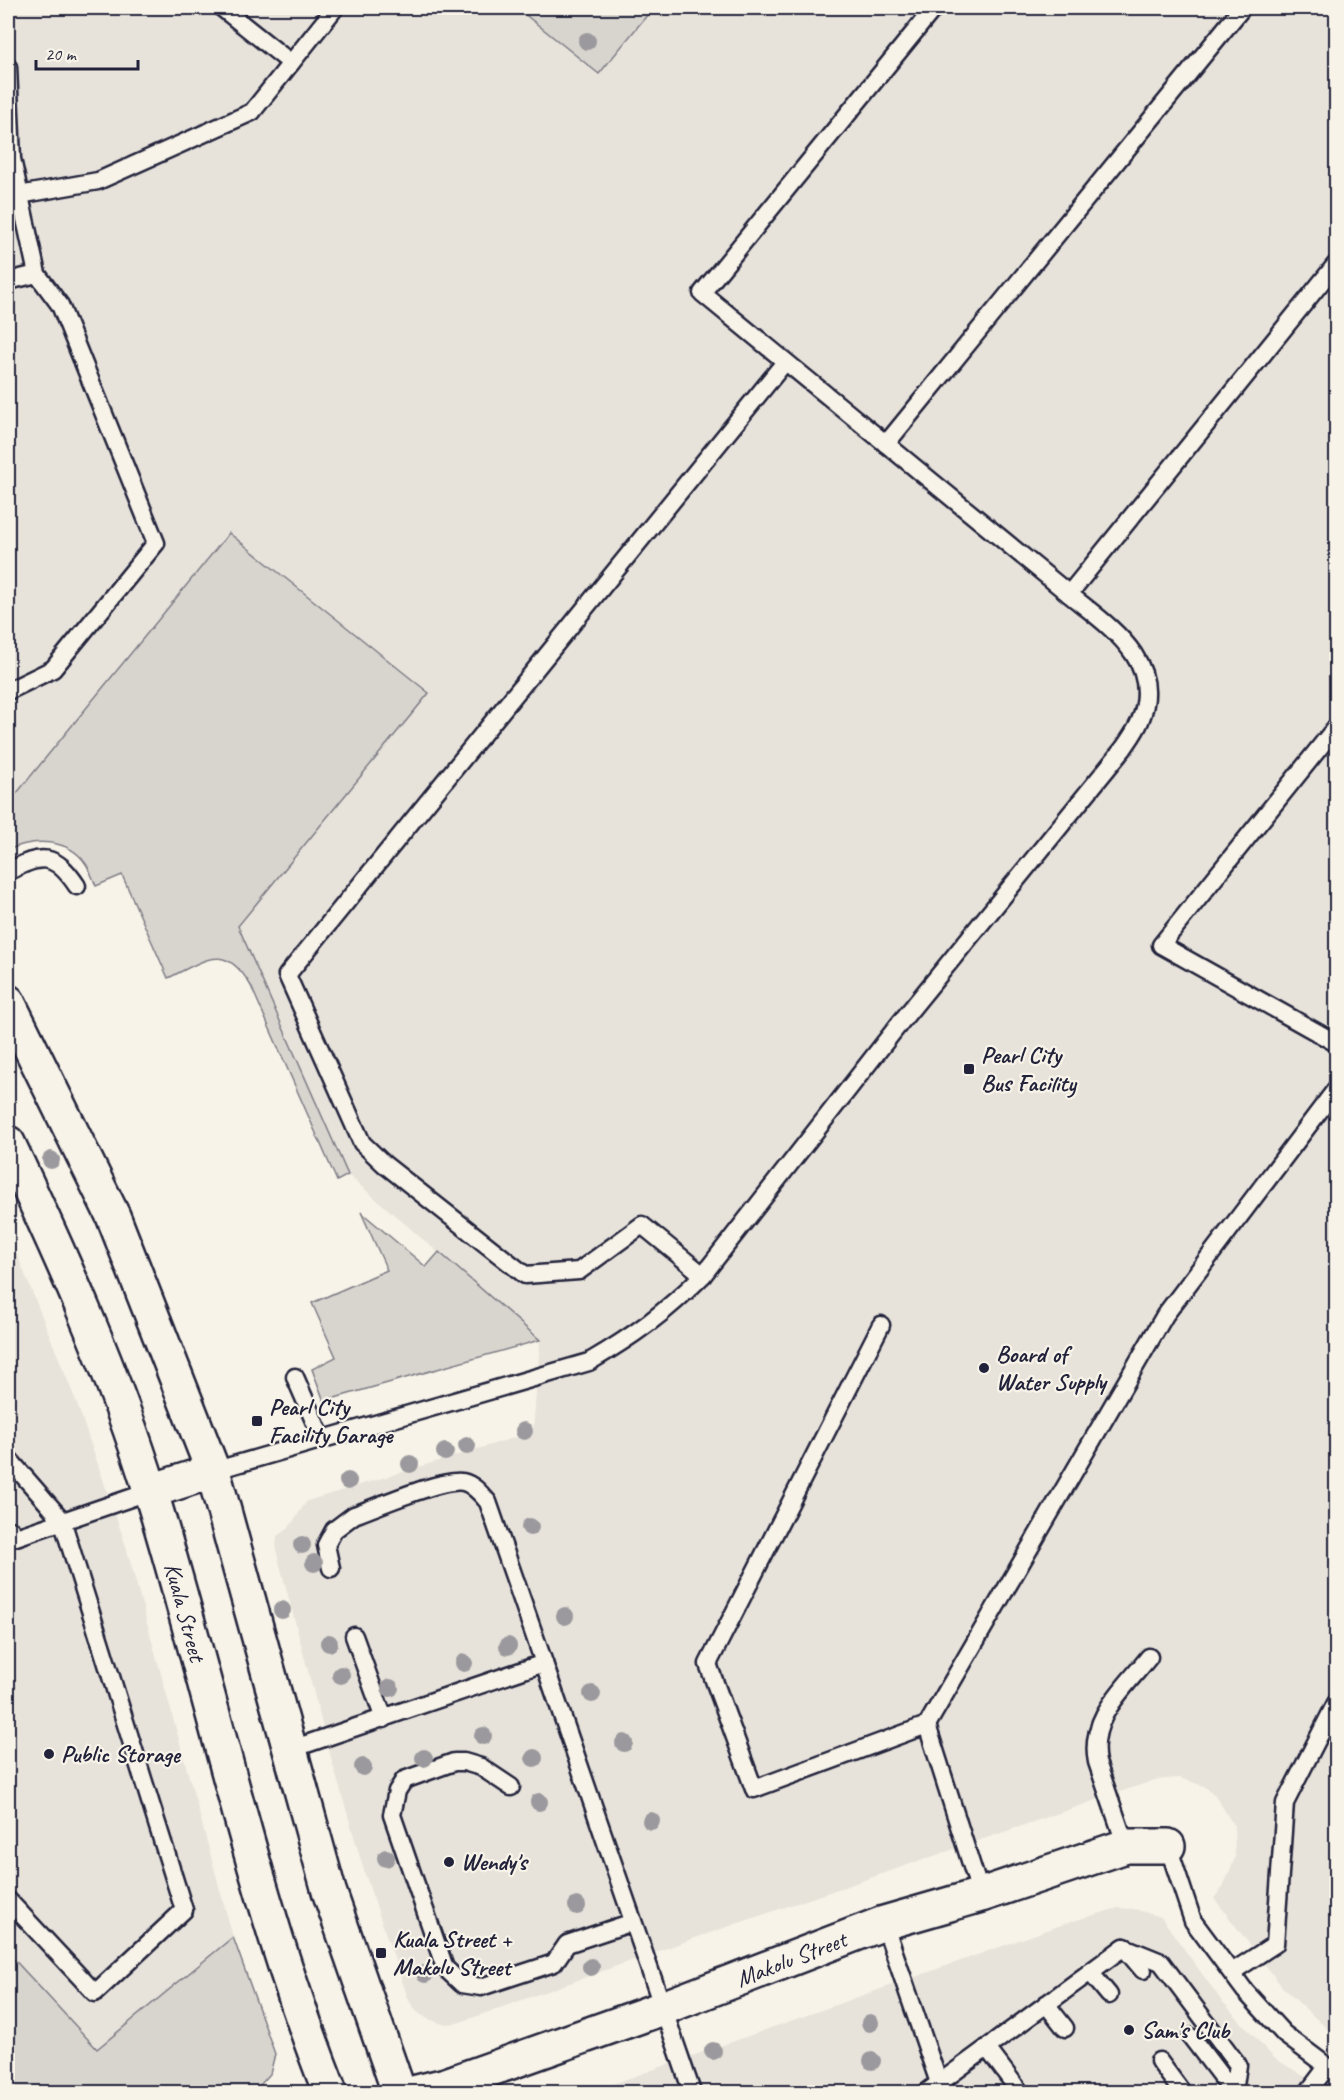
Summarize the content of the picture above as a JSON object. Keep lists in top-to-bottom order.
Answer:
{
  "streets": {
    "main road": ["Kuala Street", "Makolu Street"]
  },
  "places": {
    "transit": ["Pearl City Bus Facility", "Pearl City Facility Garage", "Kuala Street + Makolu Street"],
    "other": [
      "Board of Water Supply",
      "Public Storage",
      "Wendy's",
      "Sam's Club"
    ]
  },
  "scale_bar": "20 m"
}
